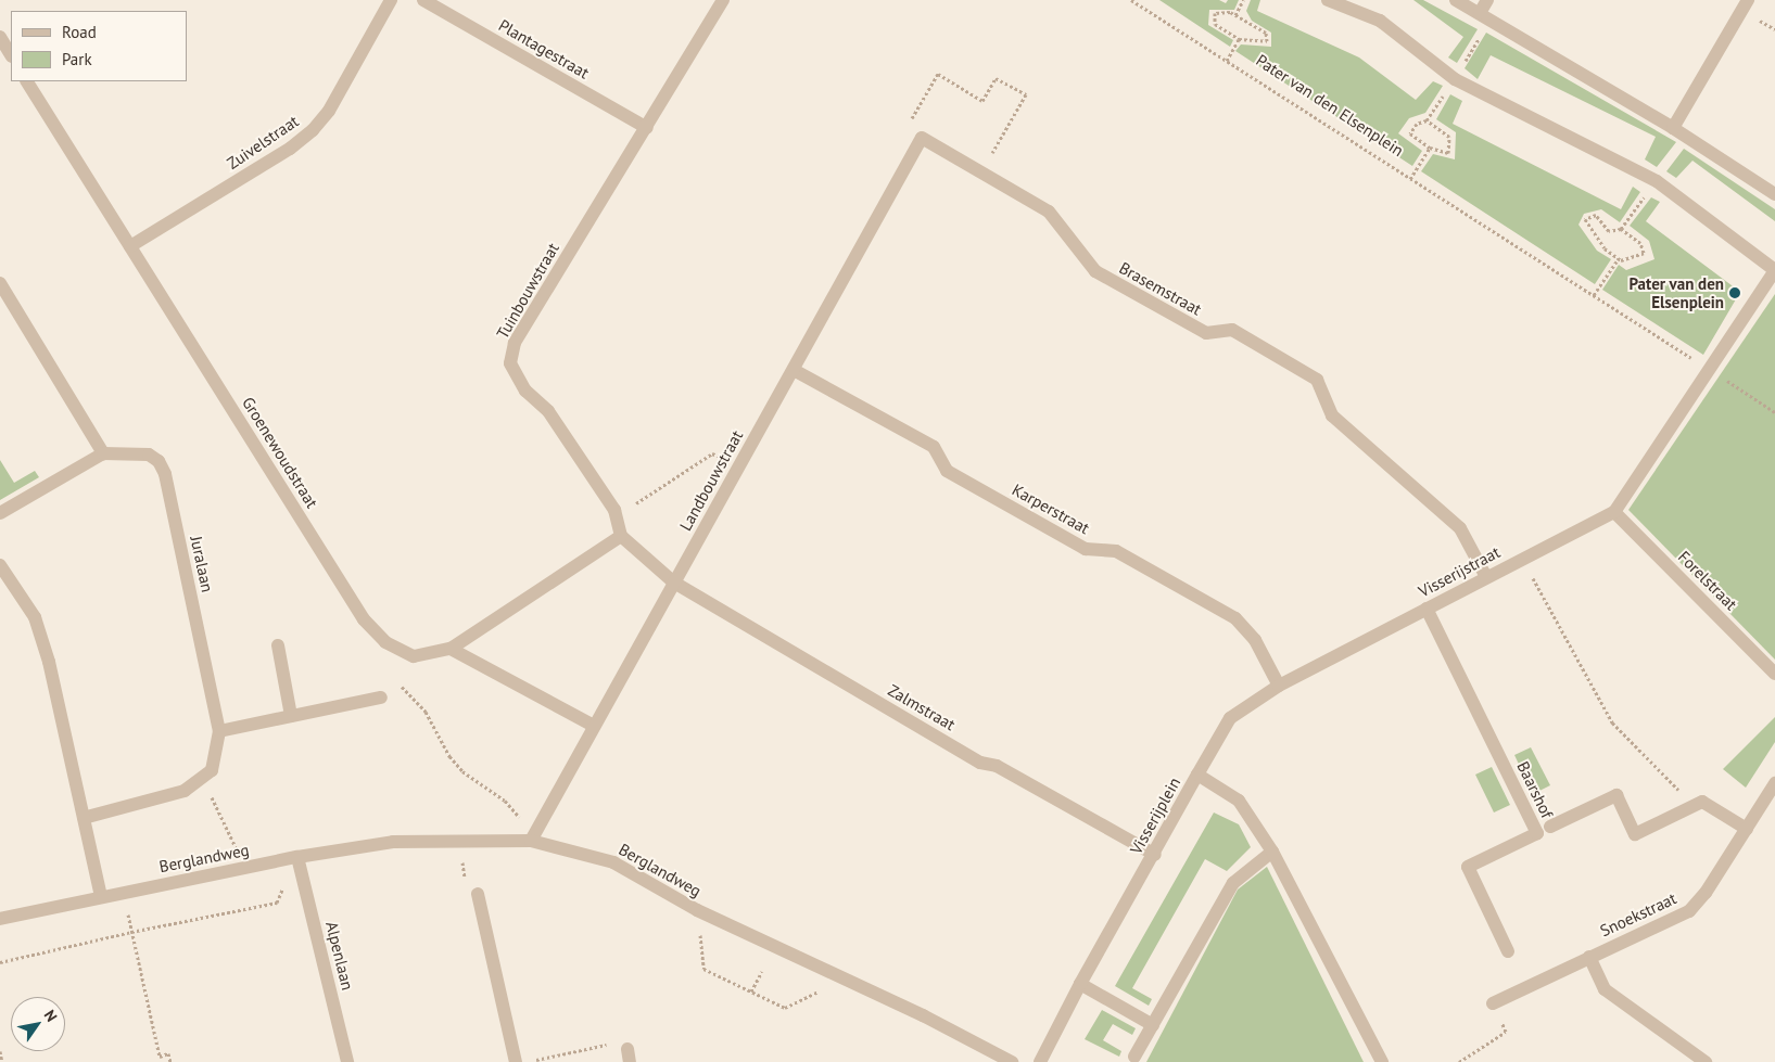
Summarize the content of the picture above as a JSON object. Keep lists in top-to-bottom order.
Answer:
{
  "streets": {
    "street": [
      "Plantagestraat",
      "Zuivelstraat",
      "Brasemstraat",
      "Tuinbouwstraat",
      "Groenewoudstraat",
      "Landbouwstraat",
      "Karperstraat",
      "Juralaan",
      "Visserijstraat",
      "Forelstraat",
      "Zalmstraat",
      "Baarshof",
      "Visserijplein",
      "Berglandweg",
      "Snoekstraat",
      "Alpenlaan"
    ],
    "path": ["Pater van den Elsenplein"]
  },
  "crossings": [
    ["Plantagestraat", "Tuinbouwstraat"],
    ["Pater van den Elsenplein", "Visserijstraat"],
    ["Zuivelstraat", "Groenewoudstraat"],
    ["Brasemstraat", "Landbouwstraat"],
    ["Brasemstraat", "Visserijstraat"],
    ["Landbouwstraat", "Karperstraat"],
    ["Landbouwstraat", "Zalmstraat"],
    ["Landbouwstraat", "Berglandweg"],
    ["Karperstraat", "Visserijstraat"],
    ["Visserijstraat", "Forelstraat"],
    ["Visserijstraat", "Baarshof"],
    ["Visserijstraat", "Visserijplein"],
    ["Zalmstraat", "Visserijplein"],
    ["Berglandweg", "Alpenlaan"]
  ],
  "places": ["Pater van den Elsenplein"],
  "legend": ["Road", "Park"],
  "north": "top right"
}
